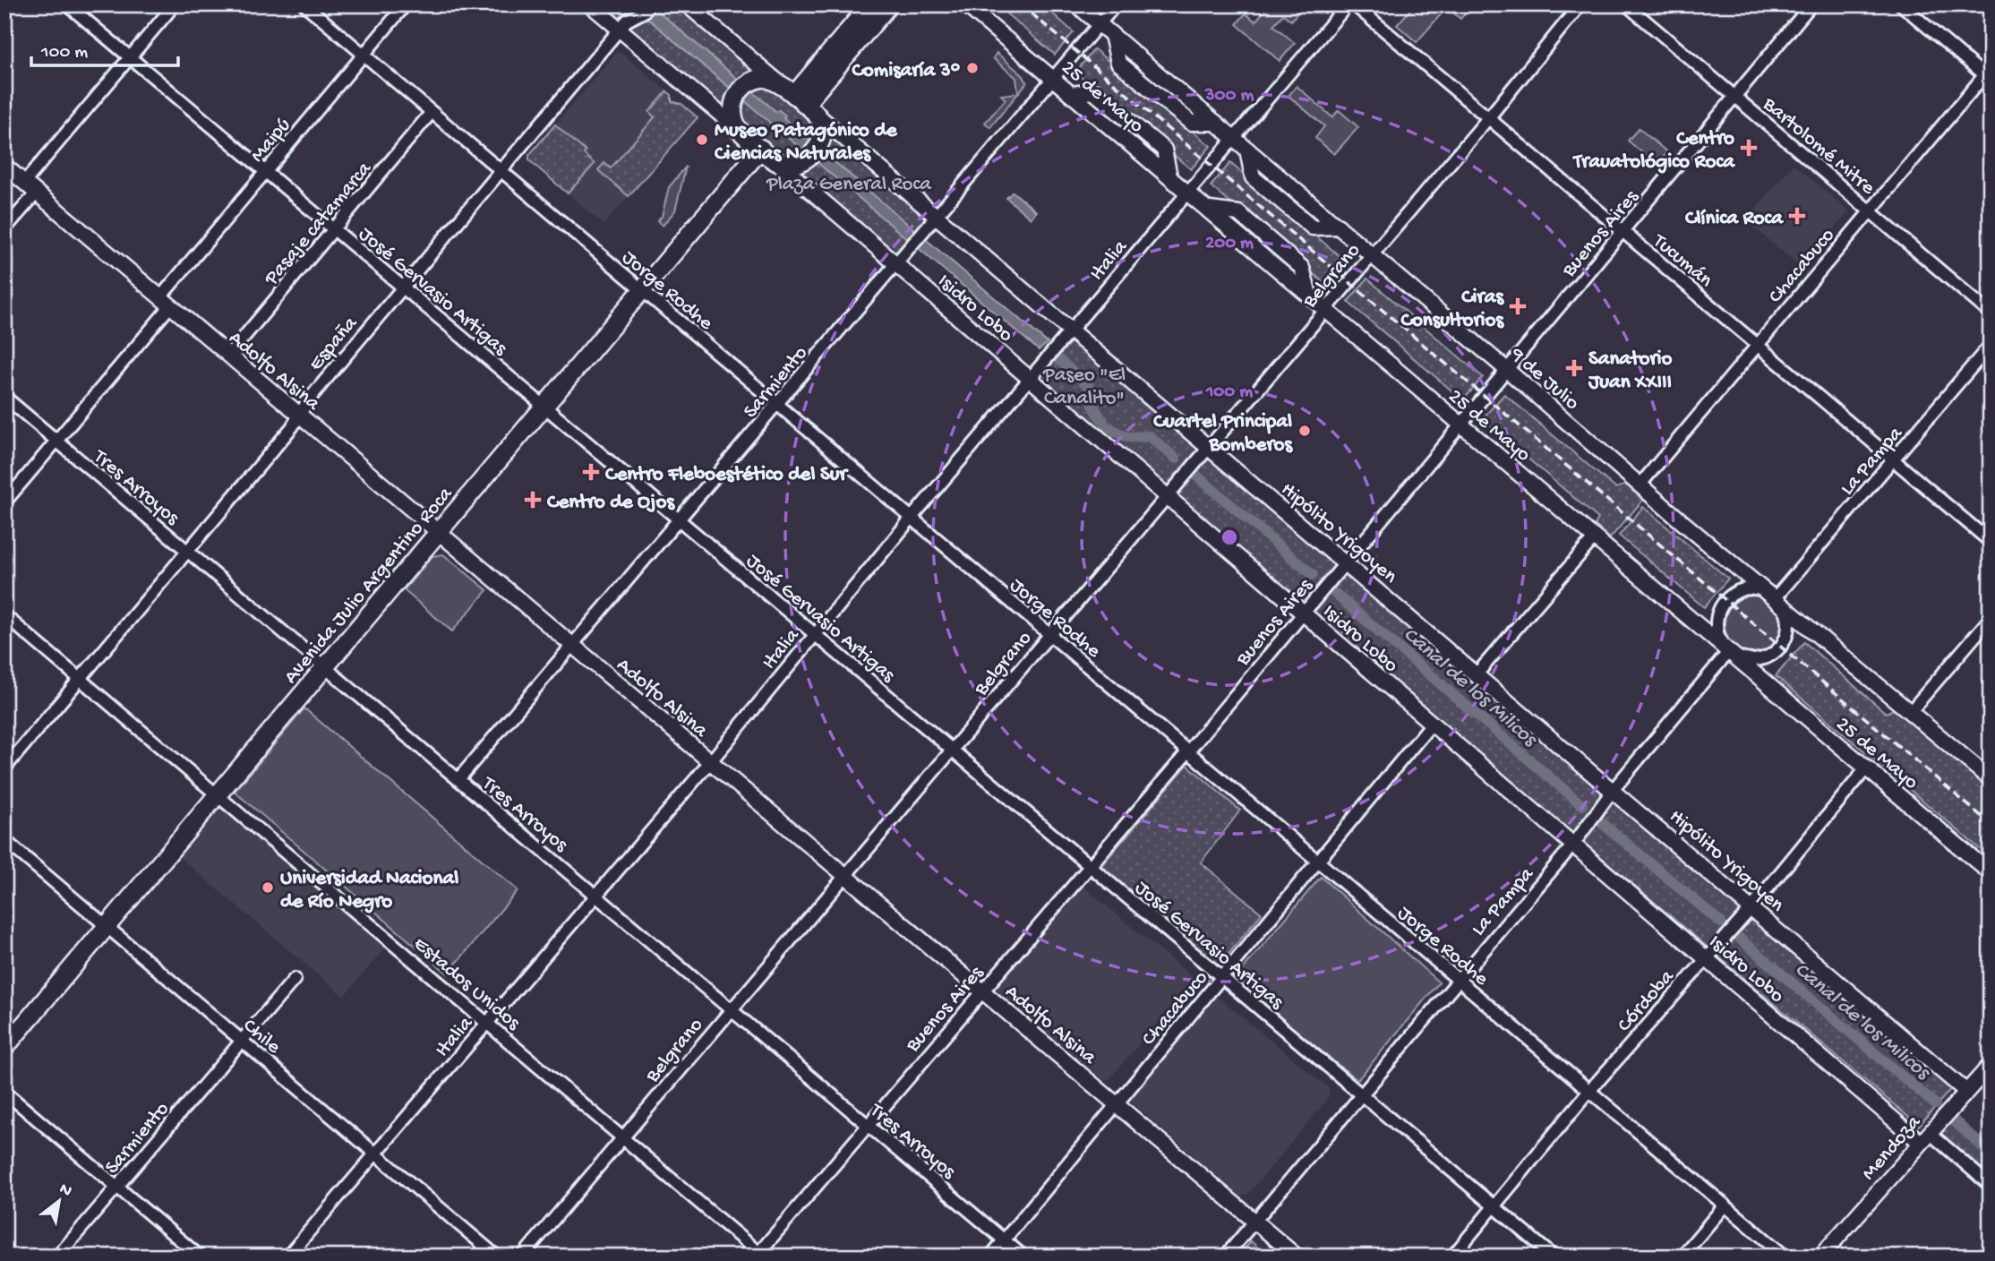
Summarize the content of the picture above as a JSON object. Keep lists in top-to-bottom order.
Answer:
{
  "streets": {
    "main road": [
      "25 de Mayo",
      "Isidro Lobo",
      "Adolfo Alsina",
      "9 de Julio",
      "Hipólito Yrigoyen",
      "Avenida Julio Argentino Roca",
      "Mendoza"
    ],
    "street": [
      "Maipú",
      "Bartolomé Mitre",
      "Pasaje catamarca",
      "Buenos Aires",
      "Italia",
      "Tucumán",
      "Chacabuco",
      "Belgrano",
      "Jorge Rodhe",
      "José Gervasio Artigas",
      "España",
      "Sarmiento",
      "La Pampa",
      "Tres Arroyos",
      "Estados Unidos",
      "Córdoba",
      "Chile"
    ]
  },
  "crossings": [
    ["25 de Mayo", "Buenos Aires"],
    ["25 de Mayo", "Italia"],
    ["25 de Mayo", "Belgrano"],
    ["25 de Mayo", "9 de Julio"],
    ["25 de Mayo", "Sarmiento"],
    ["25 de Mayo", "La Pampa"],
    ["25 de Mayo", "Córdoba"],
    ["Maipú", "Jorge Rodhe"],
    ["Maipú", "José Gervasio Artigas"],
    ["Maipú", "Adolfo Alsina"],
    ["Maipú", "Tres Arroyos"],
    ["Bartolomé Mitre", "Buenos Aires"],
    ["Bartolomé Mitre", "Chacabuco"],
    ["Pasaje catamarca", "Jorge Rodhe"],
    ["Pasaje catamarca", "José Gervasio Artigas"],
    ["Pasaje catamarca", "Adolfo Alsina"],
    ["Buenos Aires", "Tucumán"],
    ["Buenos Aires", "Jorge Rodhe"],
    ["Buenos Aires", "José Gervasio Artigas"],
    ["Buenos Aires", "Isidro Lobo"],
    ["Buenos Aires", "Adolfo Alsina"],
    ["Buenos Aires", "9 de Julio"],
    ["Buenos Aires", "Tres Arroyos"],
    ["Buenos Aires", "Hipólito Yrigoyen"],
    ["Buenos Aires", "Estados Unidos"],
    ["Italia", "Jorge Rodhe"],
    ["Italia", "José Gervasio Artigas"],
    ["Italia", "Isidro Lobo"],
    ["Italia", "Adolfo Alsina"],
    ["Italia", "9 de Julio"],
    ["Italia", "Tres Arroyos"],
    ["Italia", "Hipólito Yrigoyen"],
    ["Italia", "Estados Unidos"],
    ["Italia", "Chile"],
    ["Tucumán", "Chacabuco"],
    ["Tucumán", "Belgrano"],
    ["Tucumán", "La Pampa"],
    ["Chacabuco", "Jorge Rodhe"],
    ["Chacabuco", "José Gervasio Artigas"],
    ["Chacabuco", "Isidro Lobo"],
    ["Chacabuco", "Adolfo Alsina"],
    ["Chacabuco", "9 de Julio"],
    ["Chacabuco", "Tres Arroyos"],
    ["Belgrano", "Jorge Rodhe"],
    ["Belgrano", "José Gervasio Artigas"],
    ["Belgrano", "Isidro Lobo"],
    ["Belgrano", "Adolfo Alsina"],
    ["Belgrano", "9 de Julio"],
    ["Belgrano", "Tres Arroyos"],
    ["Belgrano", "Hipólito Yrigoyen"],
    ["Belgrano", "Estados Unidos"],
    ["Jorge Rodhe", "España"],
    ["Jorge Rodhe", "Sarmiento"],
    ["Jorge Rodhe", "La Pampa"],
    ["Jorge Rodhe", "Avenida Julio Argentino Roca"],
    ["Jorge Rodhe", "Córdoba"],
    ["José Gervasio Artigas", "España"],
    ["José Gervasio Artigas", "Sarmiento"],
    ["José Gervasio Artigas", "La Pampa"],
    ["José Gervasio Artigas", "Avenida Julio Argentino Roca"],
    ["José Gervasio Artigas", "Córdoba"],
    ["Isidro Lobo", "Sarmiento"],
    ["Isidro Lobo", "La Pampa"],
    ["Isidro Lobo", "Hipólito Yrigoyen"],
    ["Isidro Lobo", "Avenida Julio Argentino Roca"],
    ["Isidro Lobo", "Córdoba"],
    ["Isidro Lobo", "Mendoza"],
    ["España", "Adolfo Alsina"],
    ["España", "Tres Arroyos"],
    ["España", "Estados Unidos"],
    ["Adolfo Alsina", "Sarmiento"],
    ["Adolfo Alsina", "La Pampa"],
    ["Adolfo Alsina", "Avenida Julio Argentino Roca"],
    ["9 de Julio", "Sarmiento"],
    ["9 de Julio", "La Pampa"],
    ["Sarmiento", "Tres Arroyos"],
    ["Sarmiento", "Hipólito Yrigoyen"],
    ["Sarmiento", "Chile"],
    ["La Pampa", "Hipólito Yrigoyen"],
    ["Tres Arroyos", "Avenida Julio Argentino Roca"],
    ["Hipólito Yrigoyen", "Avenida Julio Argentino Roca"],
    ["Hipólito Yrigoyen", "Córdoba"],
    ["Hipólito Yrigoyen", "Mendoza"],
    ["Avenida Julio Argentino Roca", "Estados Unidos"],
    ["Avenida Julio Argentino Roca", "Chile"]
  ],
  "water": ["Canal de los Milicos"],
  "parks": ["Plaza General Roca", "Paseo \"El Canalito\""],
  "places": {
    "other": [
      "Comisaría 3°",
      "Museo Patagónico de Ciencias Naturales",
      "Cuartel Principal Bomberos",
      "Universidad Nacional de Río Negro"
    ],
    "health": [
      "Centro Trauatológico Roca",
      "Clínica Roca",
      "Ciras Consultorios",
      "Sanatorio Juan XXIII",
      "Centro Fleboestético del Sur",
      "Centro de Ojos"
    ]
  },
  "scale_bar": "100 m",
  "north": "top right",
  "rings": ["300 m", "200 m", "100 m"]
}
